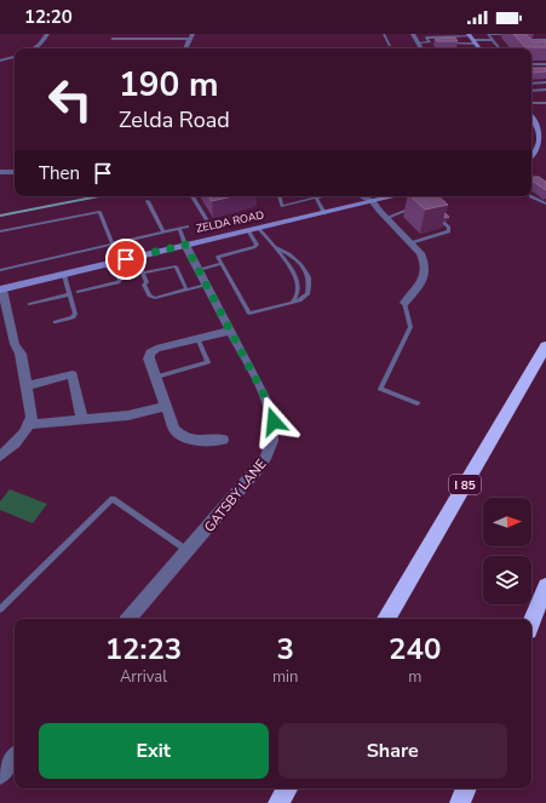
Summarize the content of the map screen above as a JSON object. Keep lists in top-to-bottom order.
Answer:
{
  "streets": {
    "highway": ["I 85"],
    "main road": ["ZELDA ROAD"],
    "street": ["GATSBY LANE"]
  },
  "crossings": [
    ["ZELDA ROAD", "GATSBY LANE"]
  ],
  "north": "right",
  "page": {
    "status": "12:20",
    "turn": ["190 m", "Zelda Road"],
    "then": "Then",
    "eta": [
      "12:23",
      "Arrival",
      "3",
      "min",
      "240",
      "m"
    ],
    "buttons": ["Exit", "Share"]
  }
}
